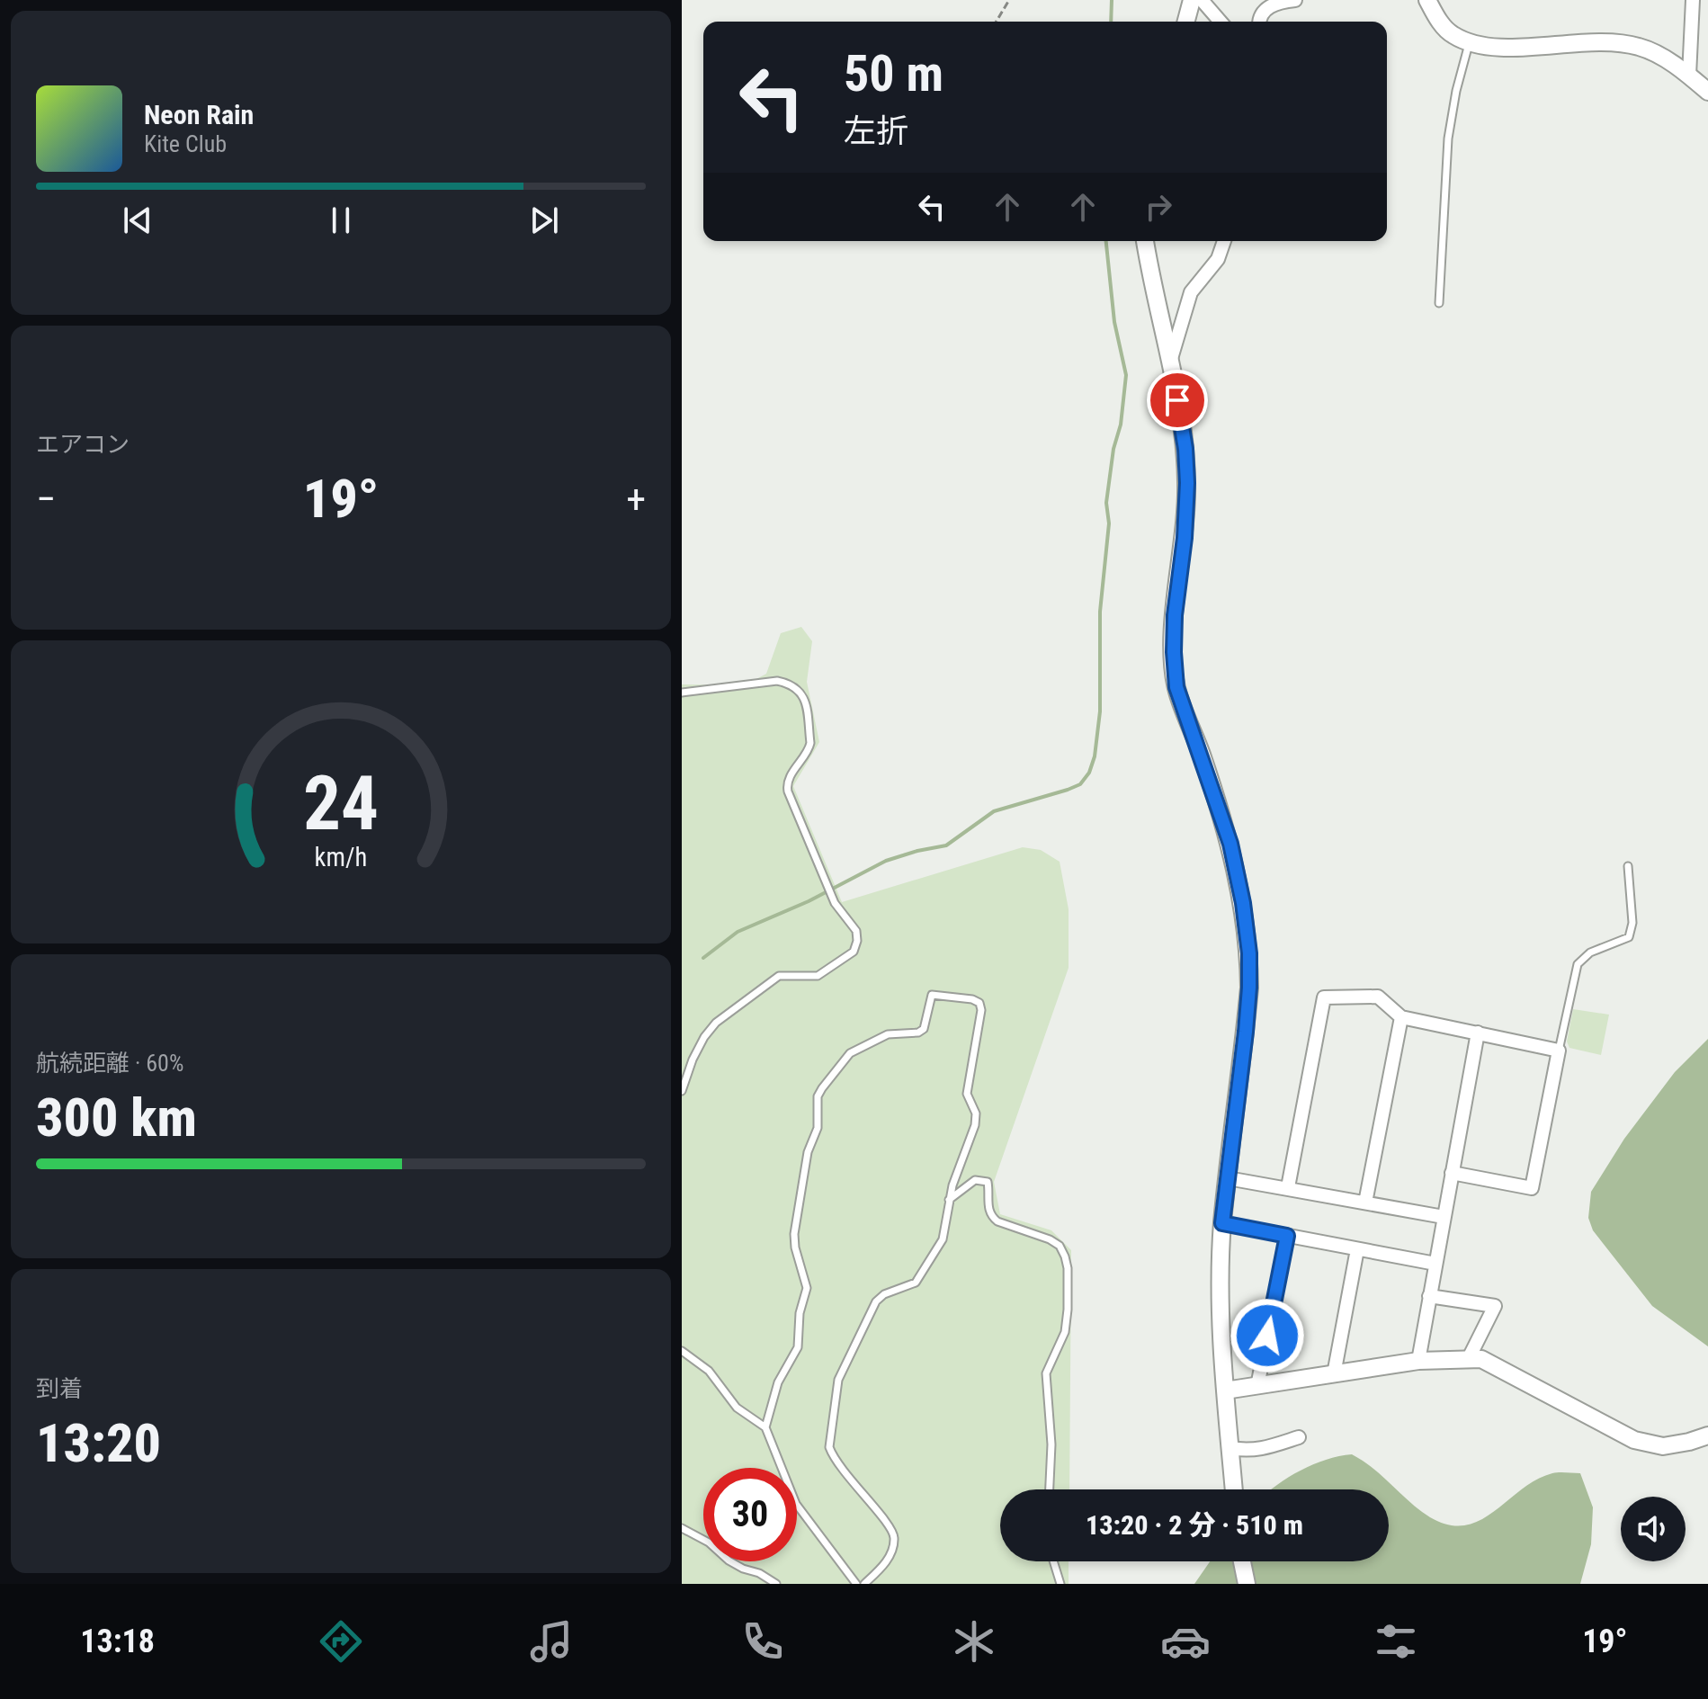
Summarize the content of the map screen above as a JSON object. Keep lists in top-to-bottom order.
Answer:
{
  "page": {
    "turn": ["50 m", "左折"],
    "song": ["Neon Rain", "Kite Club"],
    "tile": [
      "エアコン",
      ["航続距離 · 60%", "300 km"],
      ["到着", "13:20"]
    ],
    "heat": ["−", "19°", "+"],
    "limit": "30",
    "trip": "13:20 · 2 分 · 510 m",
    "tabs": ["13:18", "19°"],
    "gauge": ["24", "km/h"]
  }
}
